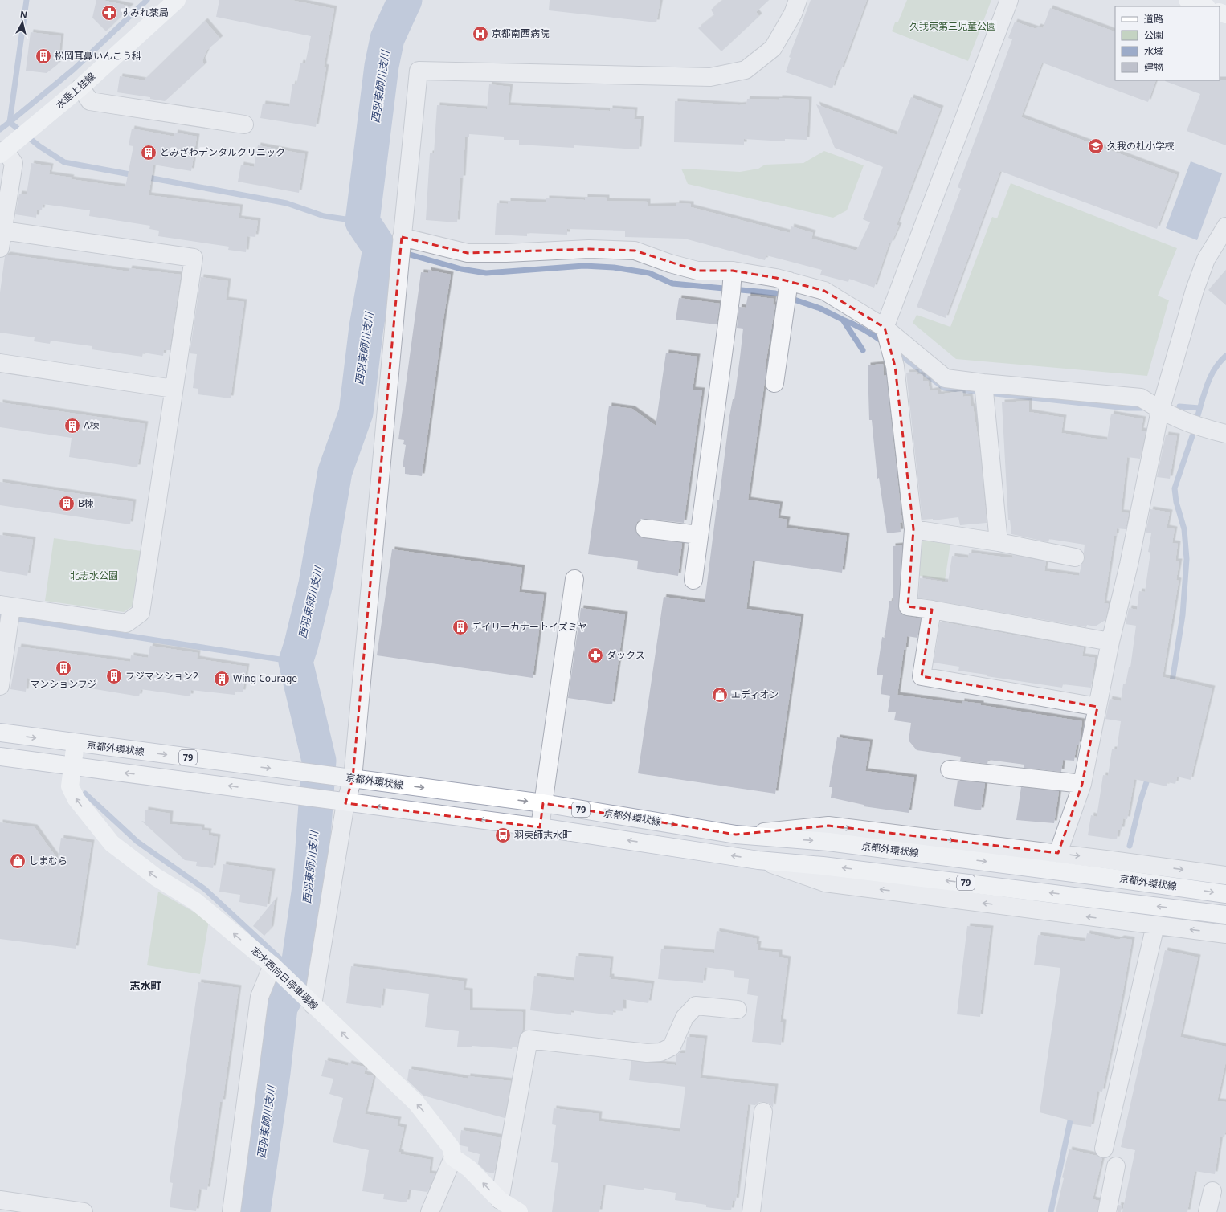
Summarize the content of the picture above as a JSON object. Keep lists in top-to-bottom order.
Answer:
{
  "streets": {
    "main road": [
      "水垂上桂線",
      "京都外環状線",
      "79",
      "志水西向日停車場線"
    ]
  },
  "crossings": [
    ["京都外環状線", "志水西向日停車場線"],
    ["79", "志水西向日停車場線"]
  ],
  "one_way": ["志水西向日停車場線"],
  "districts": ["志水町"],
  "water": ["西羽束師川支川"],
  "parks": ["久我東第三児童公園", "北志水公園"],
  "places": {
    "pharmacy": ["すみれ薬局", "ダックス"],
    "hospital": ["京都南西病院"],
    "building": [
      "松岡耳鼻いんこう科",
      "とみざわデンタルクリニック",
      "A棟",
      "B棟",
      "デイリーカナートイズミヤ",
      "マンションフジ",
      "フジマンション2",
      "Wing Courage"
    ],
    "school or university": ["久我の杜小学校"],
    "shop": ["エディオン", "しまむら"],
    "bus stop": ["羽束師志水町"]
  },
  "legend": [
    "道路",
    "公園",
    "水域",
    "建物"
  ],
  "north": "top"
}
